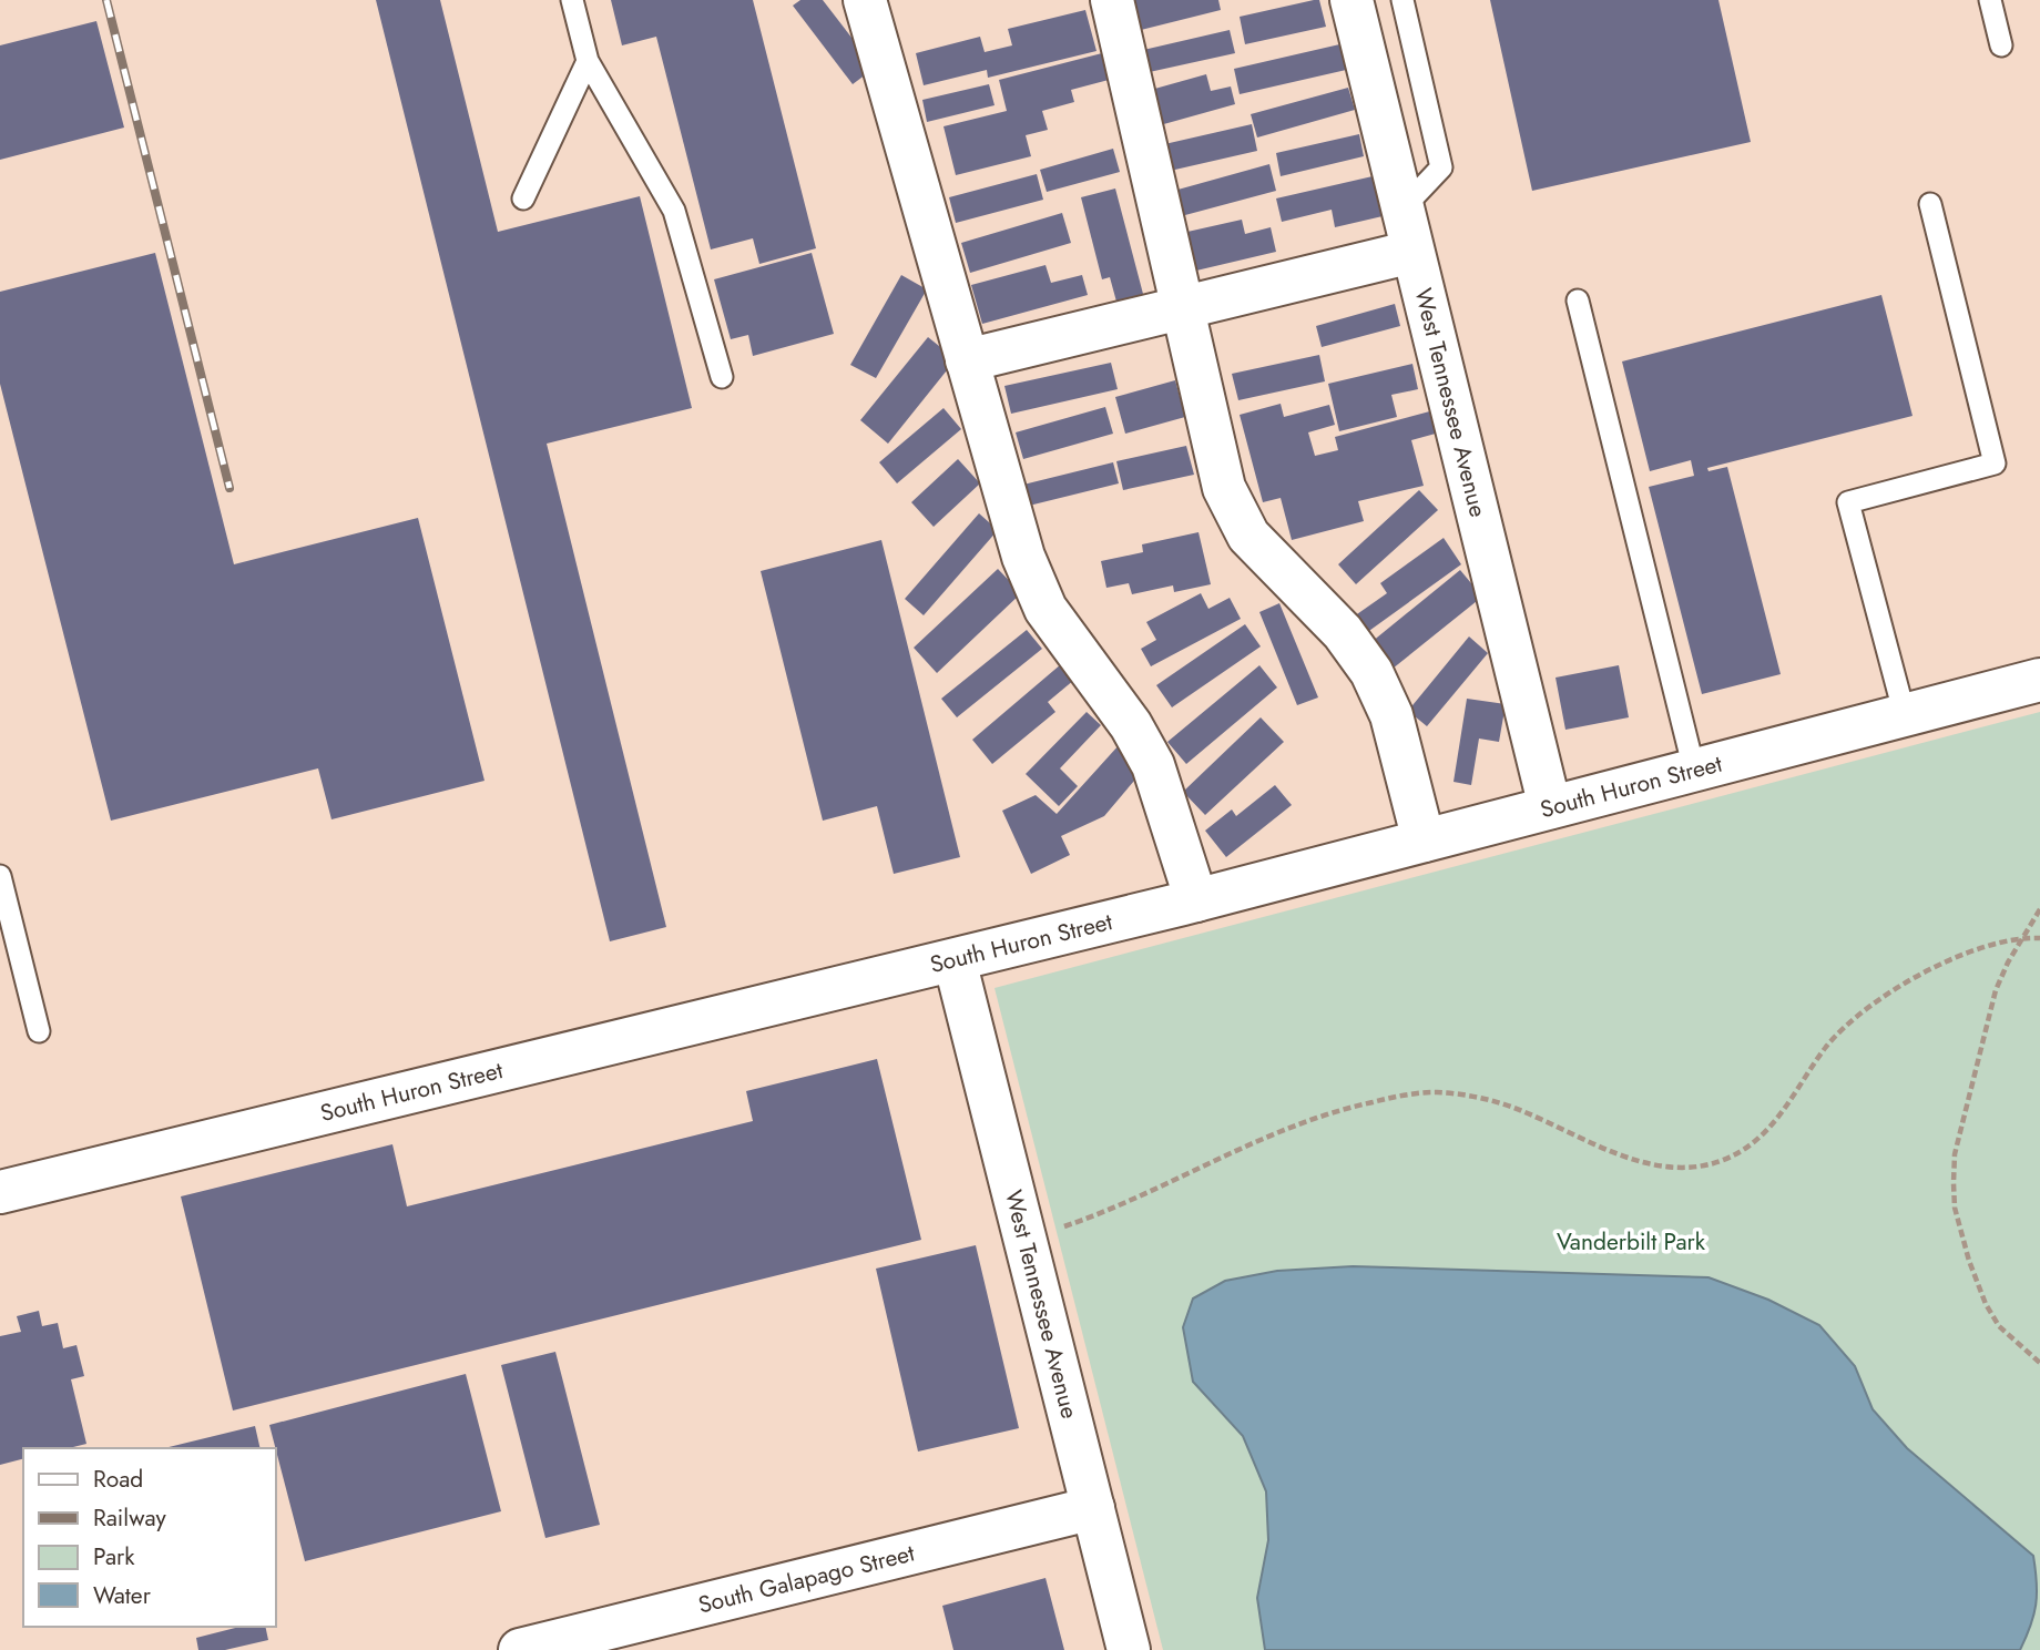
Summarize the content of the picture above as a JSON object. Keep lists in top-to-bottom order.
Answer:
{
  "streets": {
    "street": ["West Tennessee Avenue", "South Huron Street", "South Galapago Street"]
  },
  "crossings": [
    ["West Tennessee Avenue", "South Huron Street"],
    ["West Tennessee Avenue", "South Galapago Street"]
  ],
  "parks": ["Vanderbilt Park"],
  "legend": [
    "Road",
    "Railway",
    "Park",
    "Water"
  ]
}
